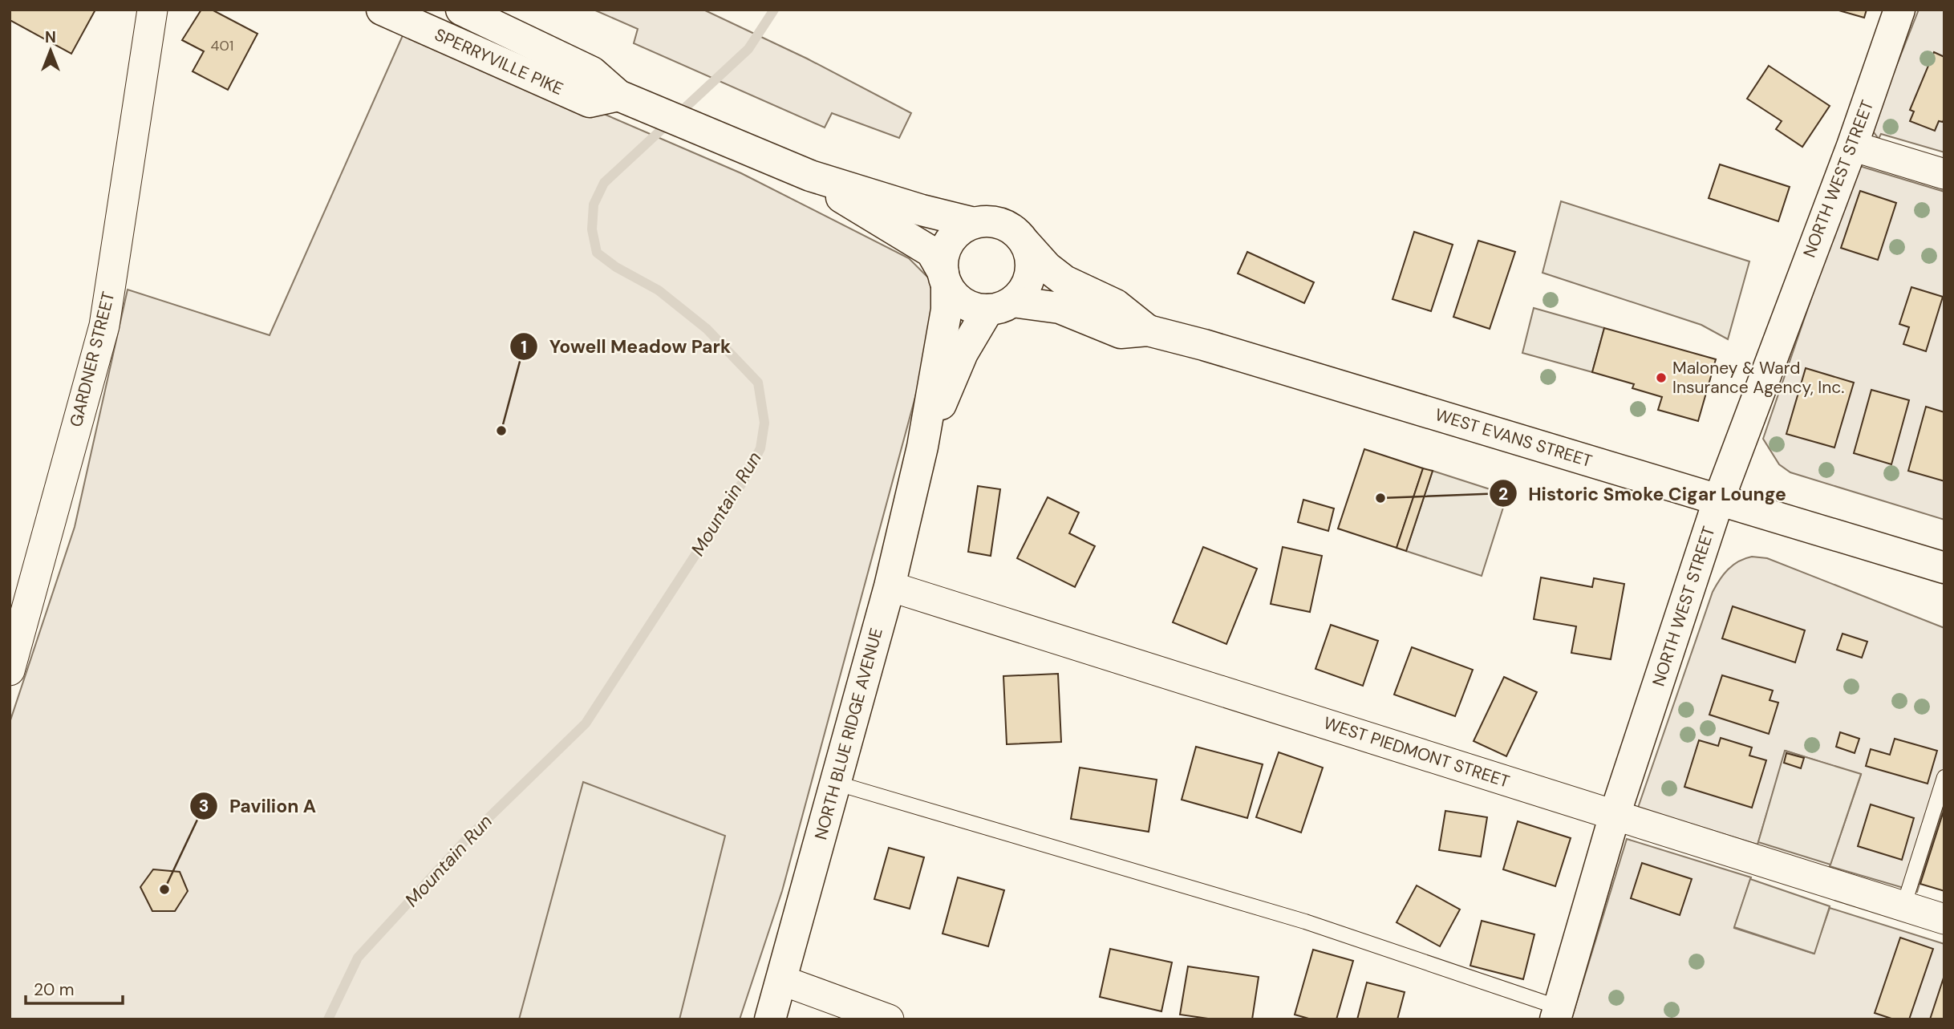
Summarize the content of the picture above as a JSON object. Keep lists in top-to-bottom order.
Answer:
{
  "streets": {
    "main road": [
      "SPERRYVILLE PIKE",
      "NORTH WEST STREET",
      "WEST EVANS STREET",
      "NORTH BLUE RIDGE AVENUE"
    ],
    "street": ["GARDNER STREET", "WEST PIEDMONT STREET"]
  },
  "crossings": [
    ["SPERRYVILLE PIKE", "WEST EVANS STREET"],
    ["SPERRYVILLE PIKE", "NORTH BLUE RIDGE AVENUE"],
    ["NORTH WEST STREET", "WEST EVANS STREET"],
    ["NORTH WEST STREET", "WEST PIEDMONT STREET"],
    ["WEST EVANS STREET", "NORTH BLUE RIDGE AVENUE"],
    ["NORTH BLUE RIDGE AVENUE", "WEST PIEDMONT STREET"]
  ],
  "water": ["Mountain Run"],
  "places": [
    "Maloney & Ward Insurance Agency, Inc.",
    "Yowell Meadow Park",
    "Historic Smoke Cigar Lounge",
    "Pavilion A"
  ],
  "house_numbers": ["401"],
  "scale_bar": "20 m",
  "north": "top"
}
